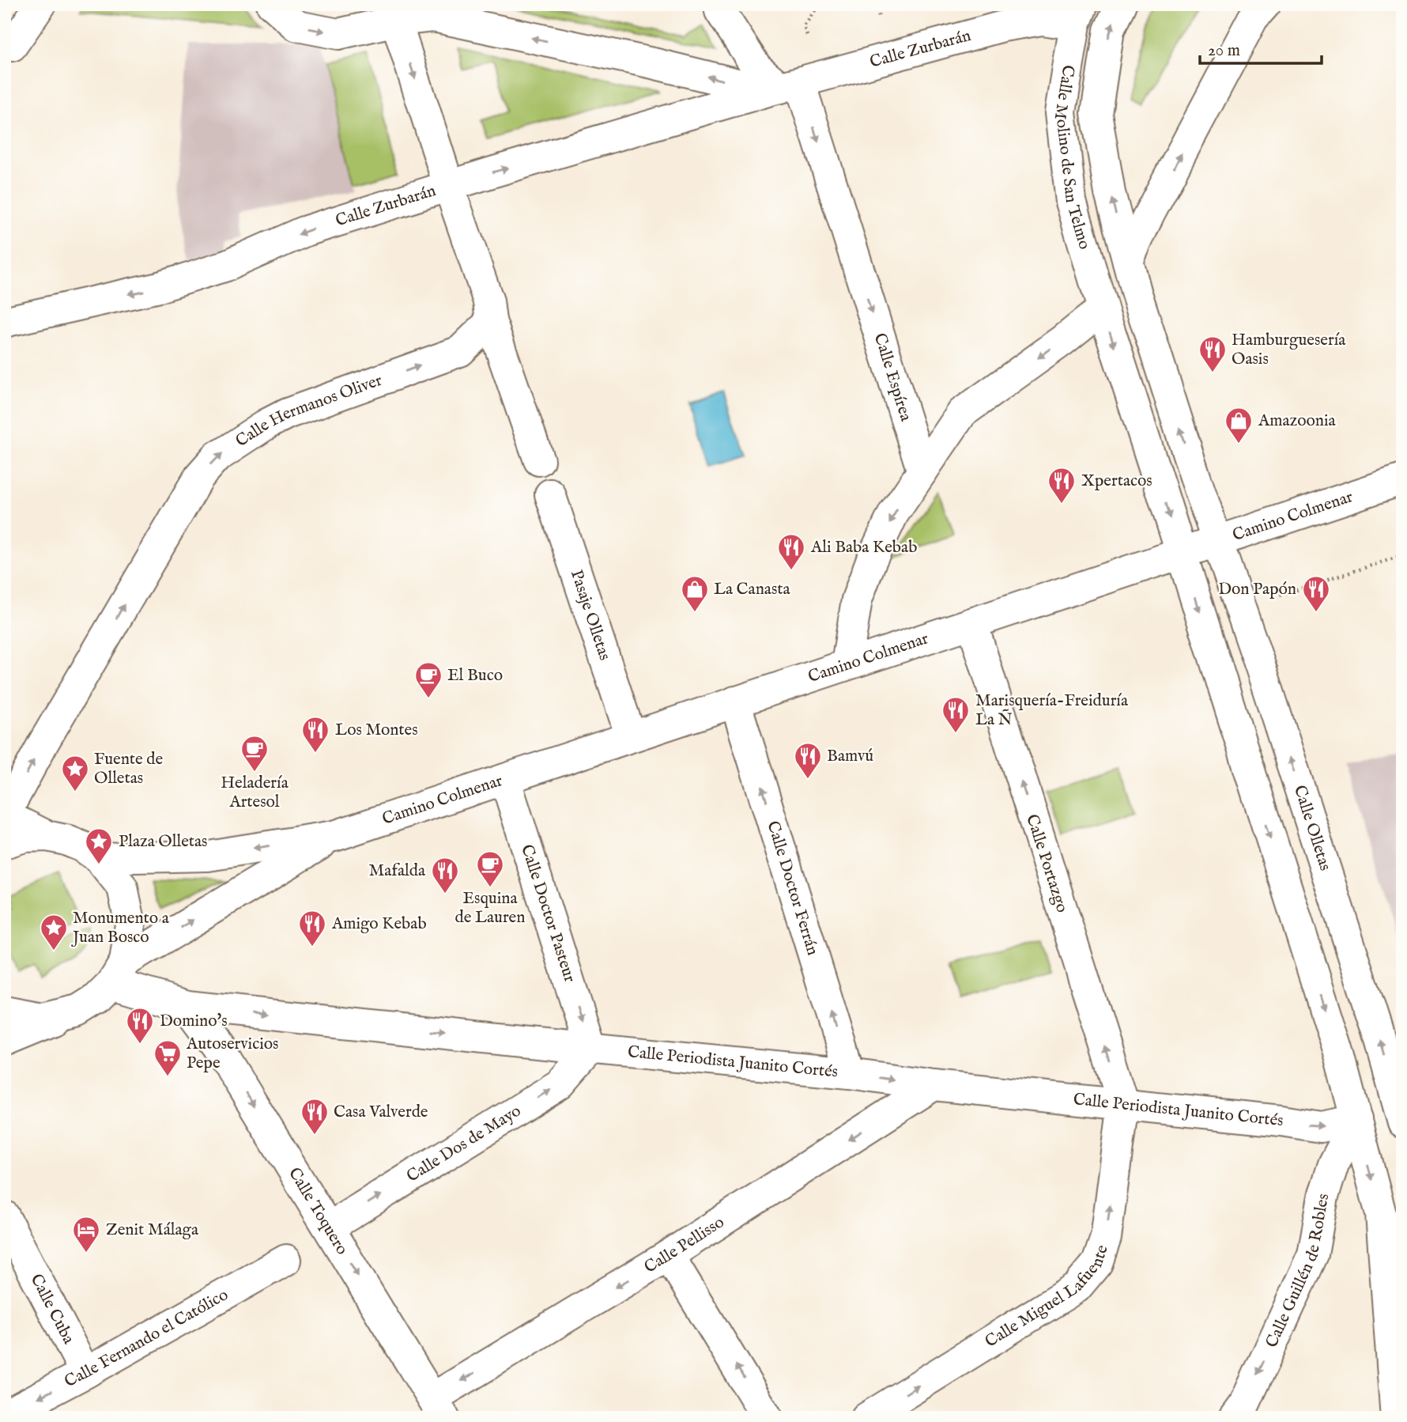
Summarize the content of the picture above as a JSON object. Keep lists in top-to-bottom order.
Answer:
{
  "streets": {
    "street": [
      "Calle Zurbarán",
      "Calle Molino de San Telmo",
      "Calle Espírea",
      "Calle Hermanos Oliver",
      "Camino Colmenar",
      "Pasaje Olletas",
      "Calle Olletas",
      "Calle Portazgo",
      "Calle Doctor Ferrán",
      "Calle Doctor Pasteur",
      "Calle Periodista Juanito Cortés",
      "Calle Dos de Mayo",
      "Calle Toquero",
      "Calle Pellisso",
      "Calle Guillén de Robles",
      "Calle Miguel Lafuente",
      "Calle Cuba",
      "Calle Fernando el Católico"
    ]
  },
  "crossings": [
    ["Calle Zurbarán", "Calle Molino de San Telmo"],
    ["Calle Zurbarán", "Calle Espírea"],
    ["Calle Molino de San Telmo", "Camino Colmenar"],
    ["Calle Molino de San Telmo", "Calle Olletas"],
    ["Camino Colmenar", "Pasaje Olletas"],
    ["Camino Colmenar", "Calle Olletas"],
    ["Camino Colmenar", "Calle Portazgo"],
    ["Camino Colmenar", "Calle Doctor Ferrán"],
    ["Camino Colmenar", "Calle Doctor Pasteur"],
    ["Camino Colmenar", "Calle Periodista Juanito Cortés"],
    ["Calle Portazgo", "Calle Periodista Juanito Cortés"],
    ["Calle Portazgo", "Calle Miguel Lafuente"],
    ["Calle Doctor Ferrán", "Calle Periodista Juanito Cortés"],
    ["Calle Doctor Pasteur", "Calle Periodista Juanito Cortés"],
    ["Calle Doctor Pasteur", "Calle Dos de Mayo"],
    ["Calle Periodista Juanito Cortés", "Calle Dos de Mayo"],
    ["Calle Periodista Juanito Cortés", "Calle Toquero"],
    ["Calle Periodista Juanito Cortés", "Calle Pellisso"],
    ["Calle Periodista Juanito Cortés", "Calle Guillén de Robles"],
    ["Calle Periodista Juanito Cortés", "Calle Miguel Lafuente"],
    ["Calle Dos de Mayo", "Calle Toquero"],
    ["Calle Toquero", "Calle Pellisso"],
    ["Calle Cuba", "Calle Fernando el Católico"]
  ],
  "one_way": [
    "Calle Espírea",
    "Calle Hermanos Oliver",
    "Calle Doctor Ferrán",
    "Calle Doctor Pasteur",
    "Calle Periodista Juanito Cortés",
    "Calle Dos de Mayo",
    "Calle Toquero",
    "Calle Pellisso",
    "Calle Guillén de Robles",
    "Calle Miguel Lafuente"
  ],
  "places": {
    "restaurant": [
      "Hamburguesería Oasis",
      "Xpertacos",
      "Ali Baba Kebab",
      "Don Papón",
      "Marisquería-Freiduría La Ñ",
      "Los Montes",
      "Bamvú",
      "Mafalda",
      "Amigo Kebab",
      "Domino's",
      "Casa Valverde"
    ],
    "shop": ["Amazoonia", "La Canasta"],
    "cafe": ["El Buco", "Heladería Artesol", "Esquina de Lauren"],
    "place": ["Fuente de Olletas", "Plaza Olletas", "Monumento a Juan Bosco"],
    "supermarket": ["Autoservicios Pepe"],
    "hotel": ["Zenit Málaga"]
  },
  "scale_bar": "20 m"
}
